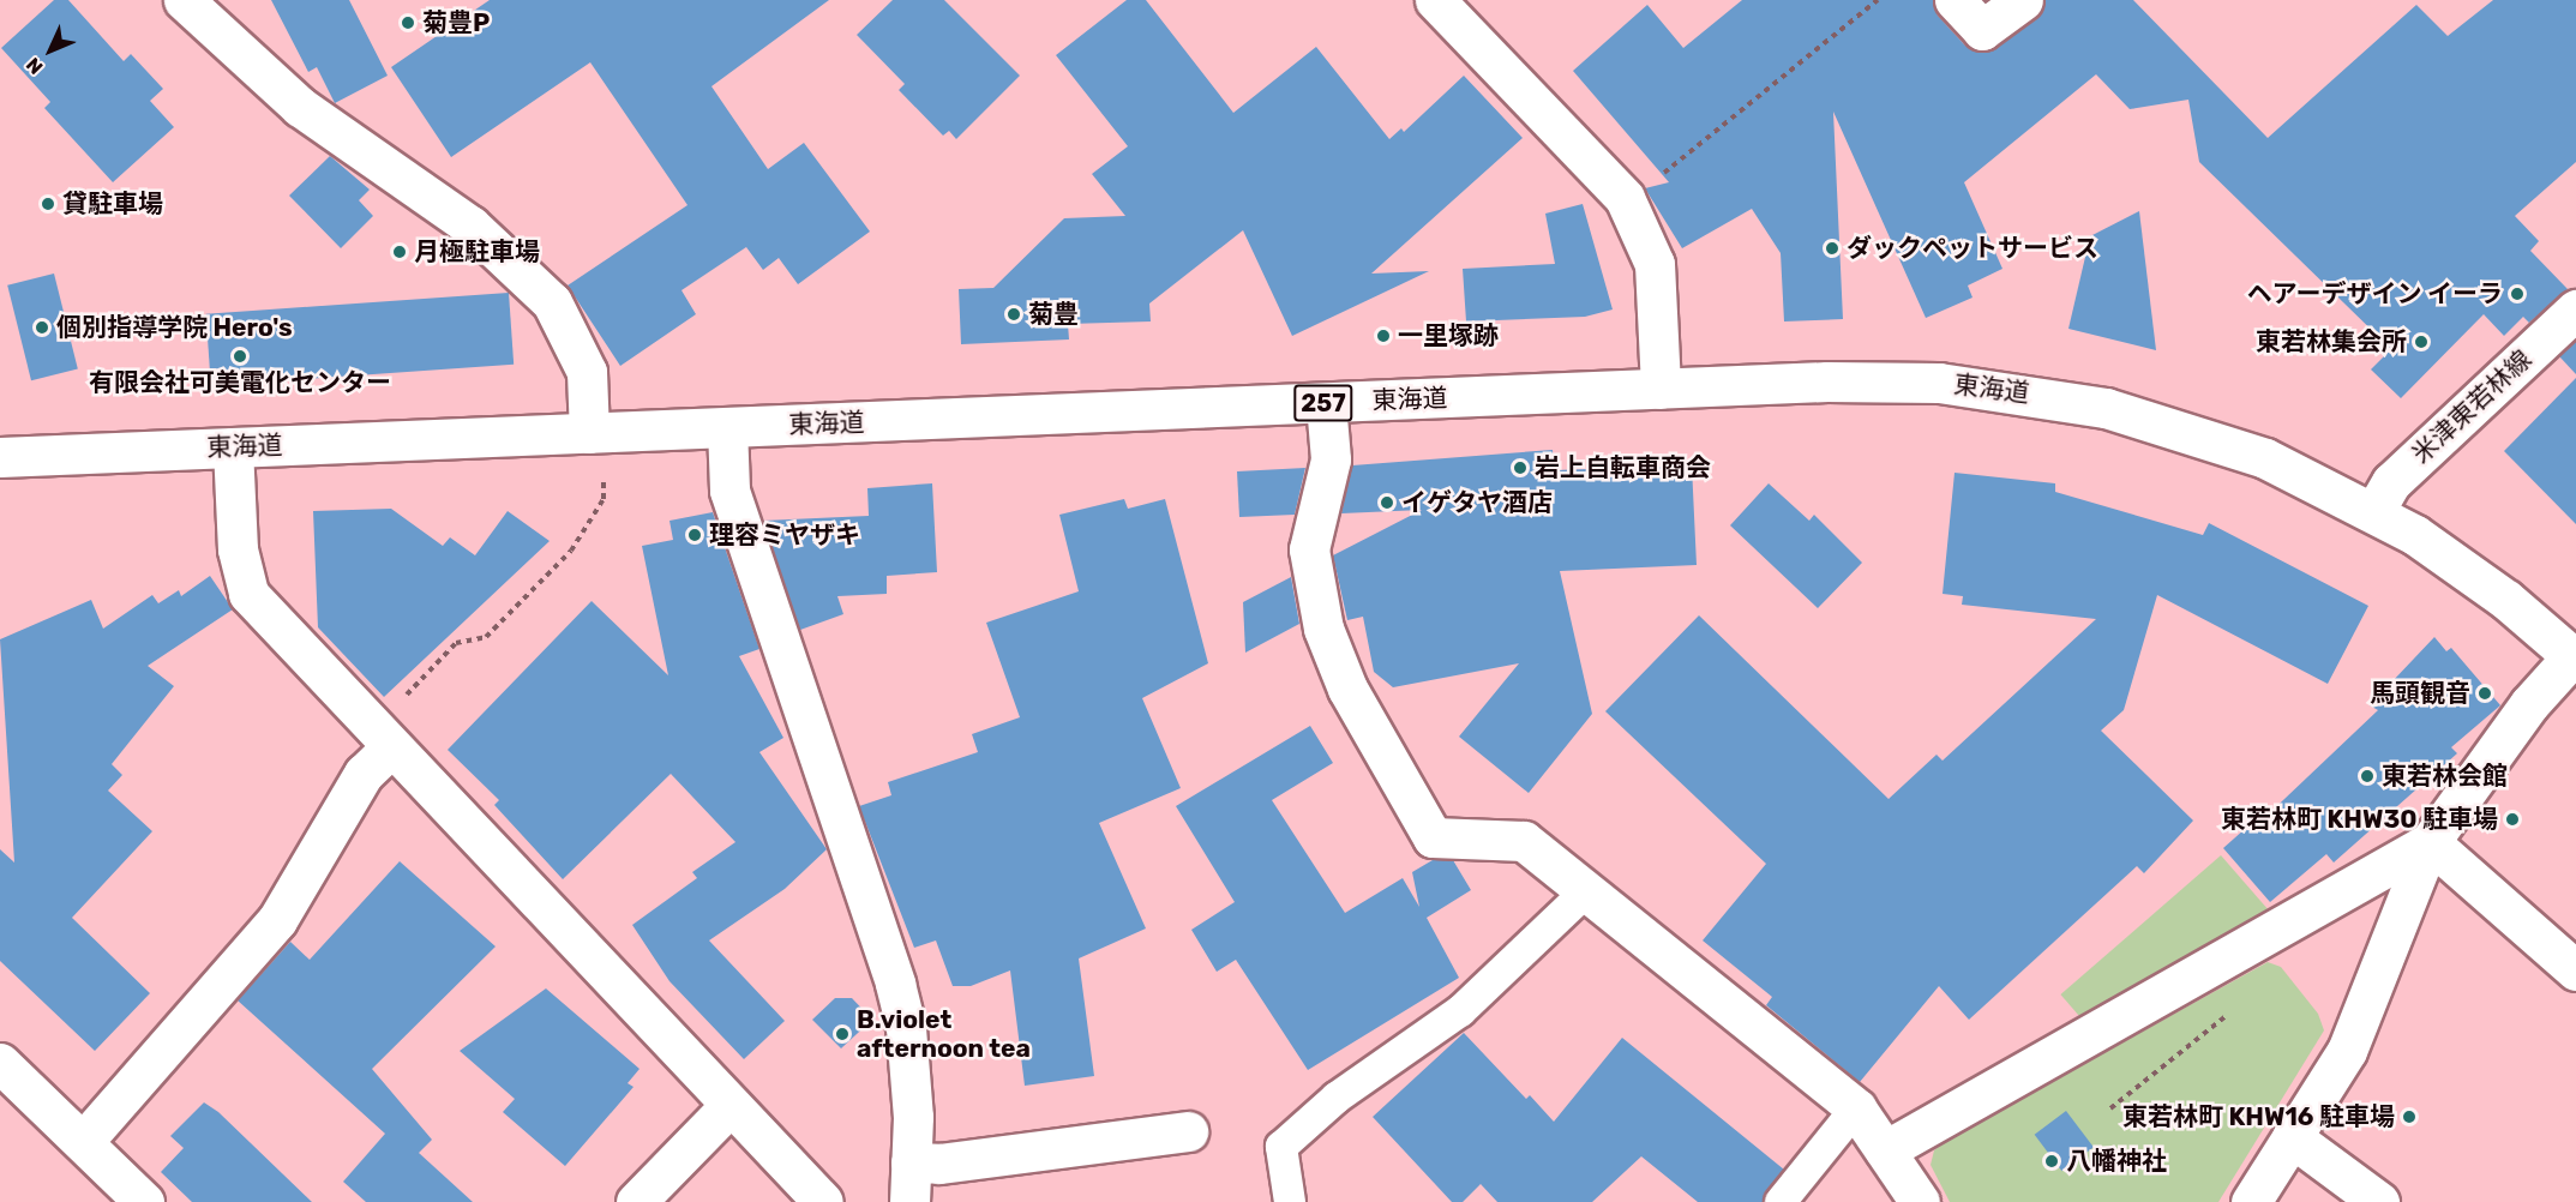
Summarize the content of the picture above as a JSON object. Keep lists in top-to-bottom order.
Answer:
{
  "streets": {
    "main road": ["東海道", "257", "米津東若林線"]
  },
  "crossings": [
    ["東海道", "米津東若林線"]
  ],
  "places": [
    "菊豊P",
    "貸駐車場",
    "ダックペットサービス",
    "月極駐車場",
    "ヘアーデザイン イーラ",
    "菊豊",
    "個別指導学院 Hero's",
    "一里塚跡",
    "東若林集会所",
    "有限会社可美電化センター",
    "岩上自転車商会",
    "イゲタヤ酒店",
    "理容ミヤザキ",
    "馬頭観音",
    "東若林会館",
    "東若林町 KHW30 駐車場",
    "B.violet afternoon tea",
    "東若林町 KHW16 駐車場",
    "八幡神社"
  ],
  "north": "bottom left"
}
